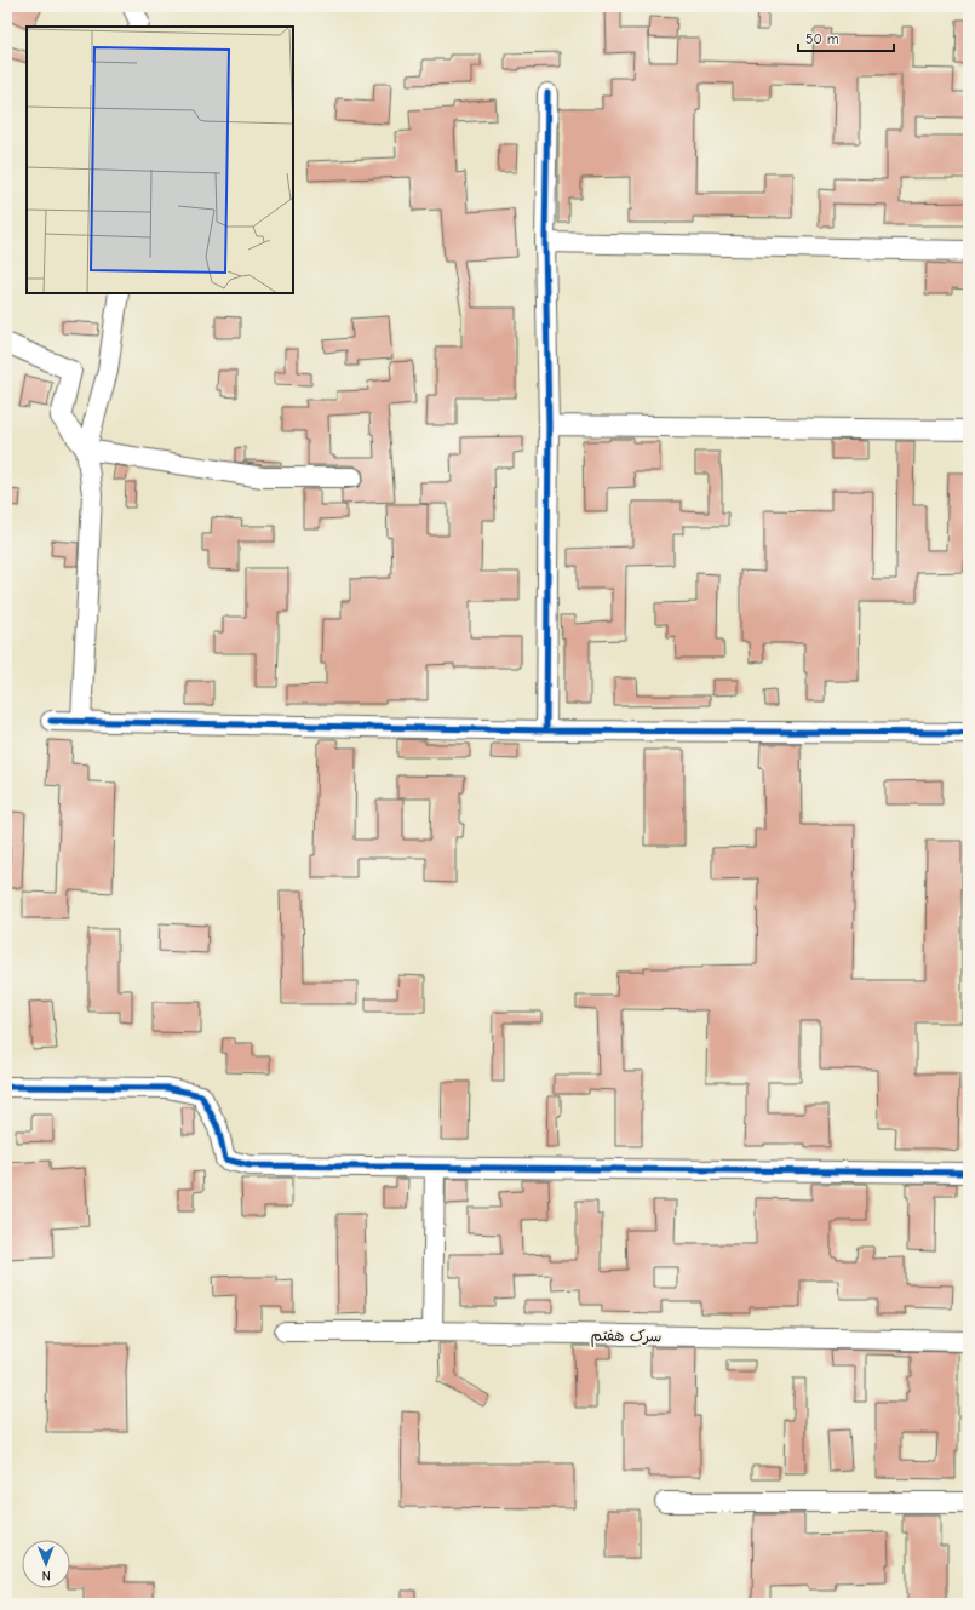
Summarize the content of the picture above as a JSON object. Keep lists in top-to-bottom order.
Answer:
{
  "streets": {
    "street": ["سرک هفتم"]
  },
  "scale_bar": "50 m",
  "north": "bottom"
}
